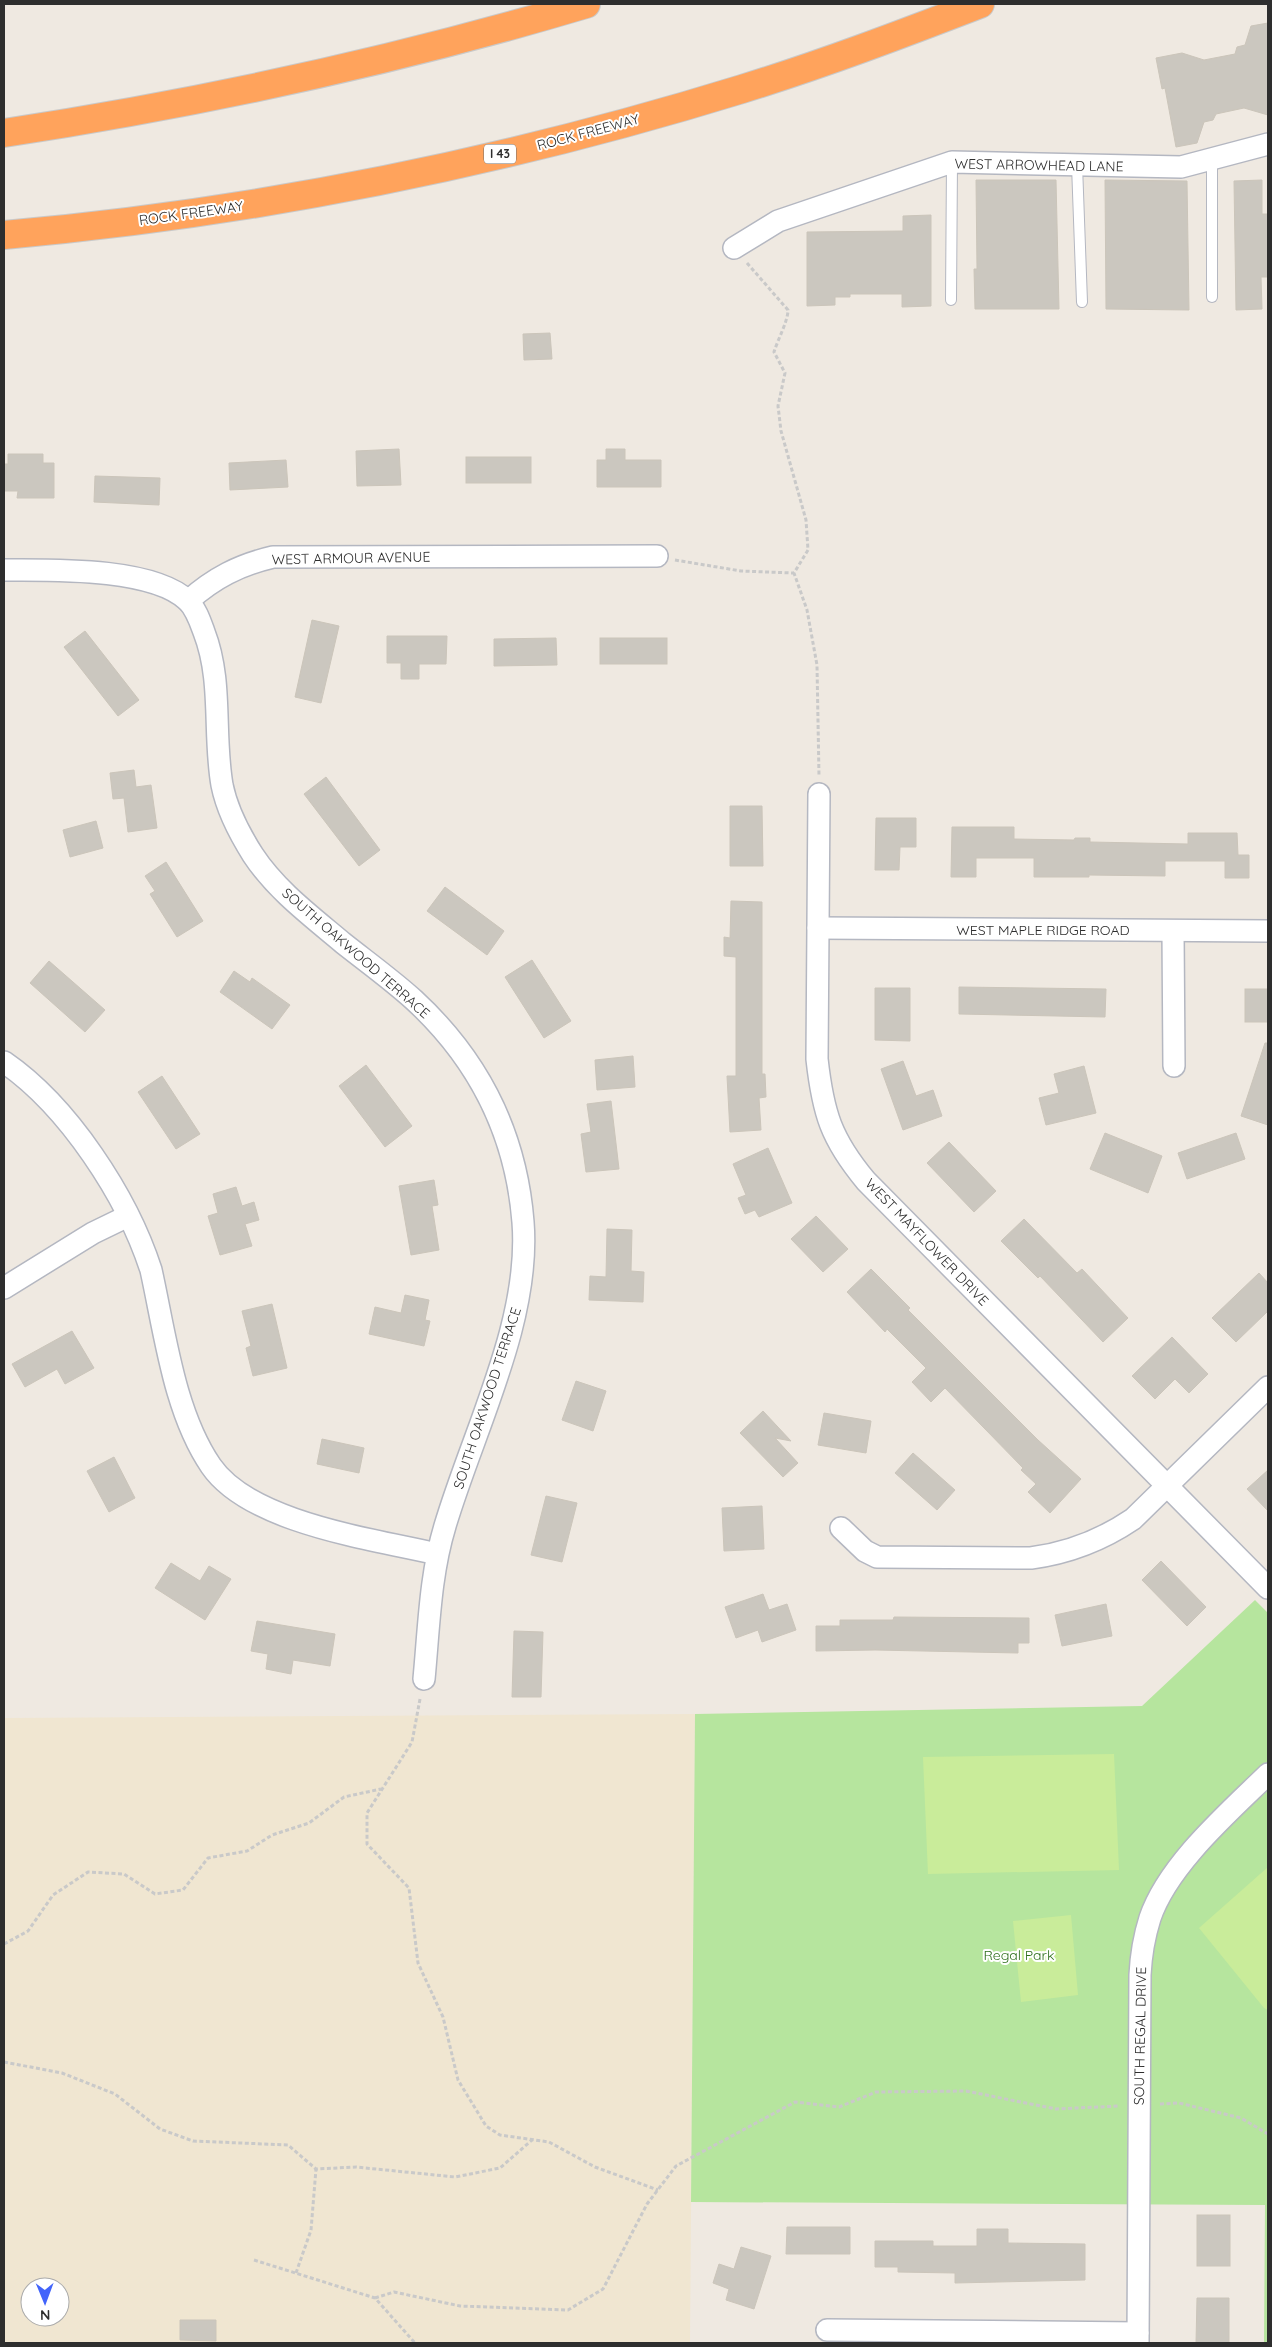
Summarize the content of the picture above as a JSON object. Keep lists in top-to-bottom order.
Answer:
{
  "streets": {
    "highway": ["ROCK FREEWAY", "I 43"],
    "street": [
      "WEST ARROWHEAD LANE",
      "WEST ARMOUR AVENUE",
      "WEST MAPLE RIDGE ROAD",
      "SOUTH OAKWOOD TERRACE",
      "WEST MAYFLOWER DRIVE",
      "SOUTH REGAL DRIVE"
    ]
  },
  "crossings": [
    ["WEST ARMOUR AVENUE", "SOUTH OAKWOOD TERRACE"],
    ["WEST MAPLE RIDGE ROAD", "WEST MAYFLOWER DRIVE"]
  ],
  "parks": ["Regal Park"],
  "north": "bottom"
}
